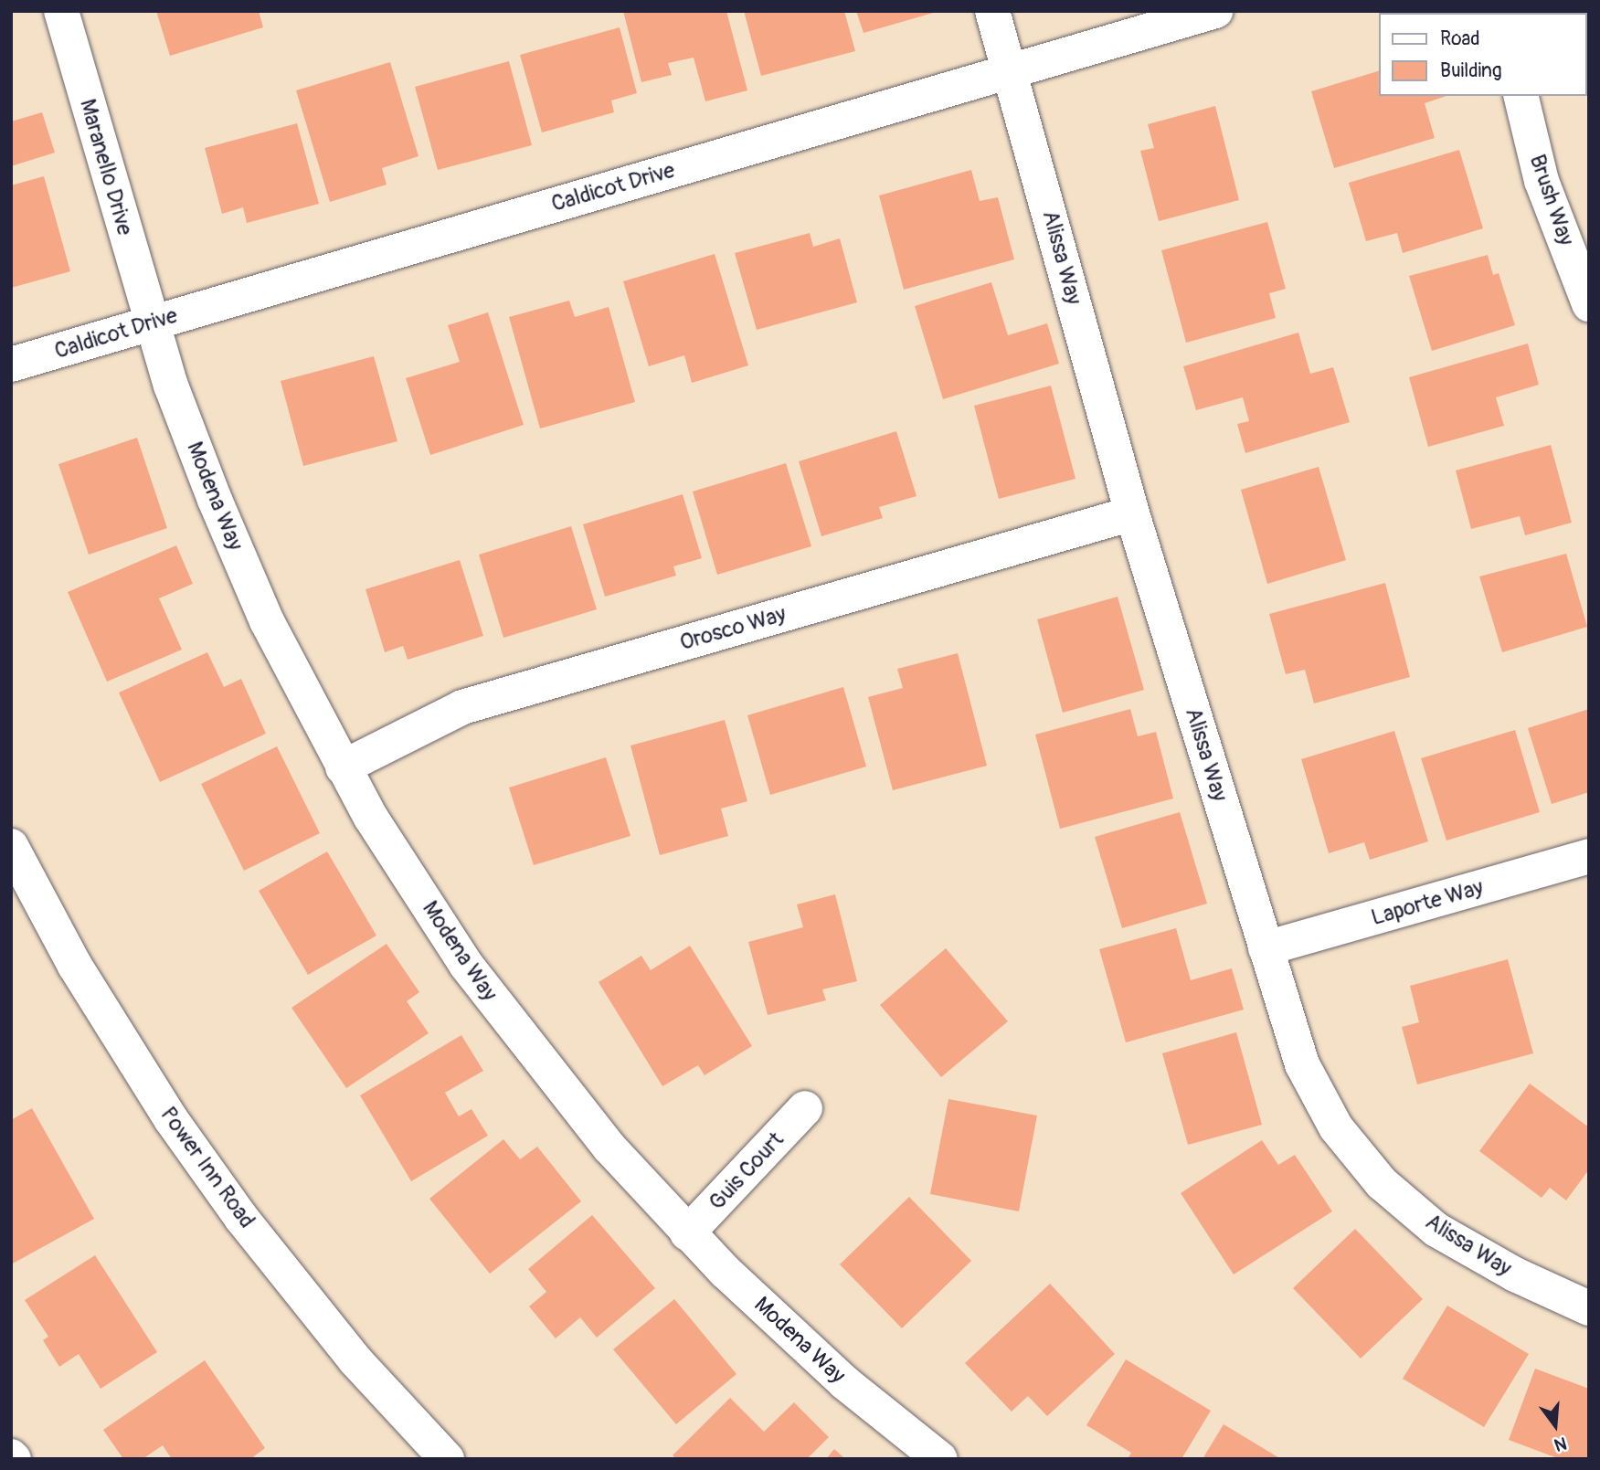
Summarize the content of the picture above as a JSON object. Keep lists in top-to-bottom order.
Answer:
{
  "streets": {
    "street": [
      "Maranello Drive",
      "Caldicot Drive",
      "Brush Way",
      "Alissa Way",
      "Modena Way",
      "Orosco Way",
      "Laporte Way",
      "Power Inn Road",
      "Guis Court"
    ]
  },
  "crossings": [
    ["Maranello Drive", "Caldicot Drive"],
    ["Maranello Drive", "Modena Way"],
    ["Caldicot Drive", "Alissa Way"],
    ["Caldicot Drive", "Modena Way"],
    ["Alissa Way", "Orosco Way"],
    ["Alissa Way", "Laporte Way"],
    ["Modena Way", "Orosco Way"],
    ["Modena Way", "Guis Court"]
  ],
  "legend": ["Road", "Building"],
  "north": "bottom"
}
